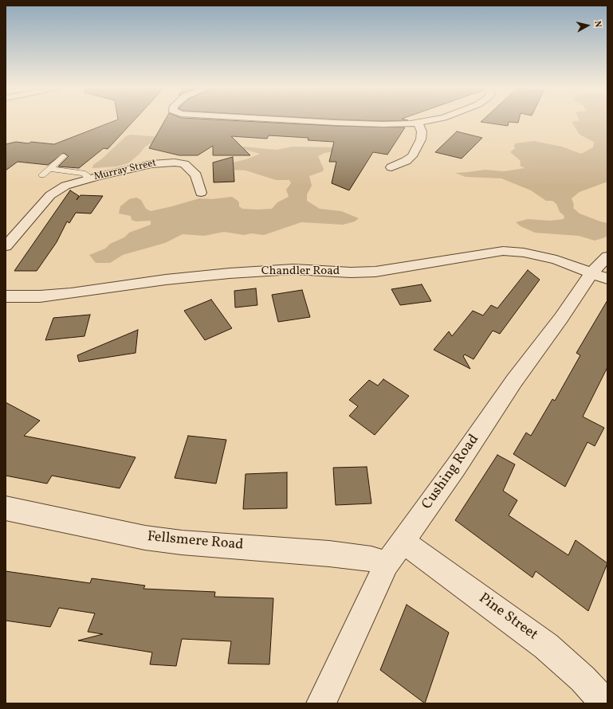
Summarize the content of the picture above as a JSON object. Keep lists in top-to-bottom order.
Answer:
{
  "streets": {
    "street": [
      "Murray Street",
      "Chandler Road",
      "Cushing Road",
      "Fellsmere Road",
      "Pine Street"
    ]
  },
  "crossings": [
    ["Chandler Road", "Cushing Road"],
    ["Cushing Road", "Fellsmere Road"],
    ["Cushing Road", "Pine Street"]
  ],
  "north": "right"
}
